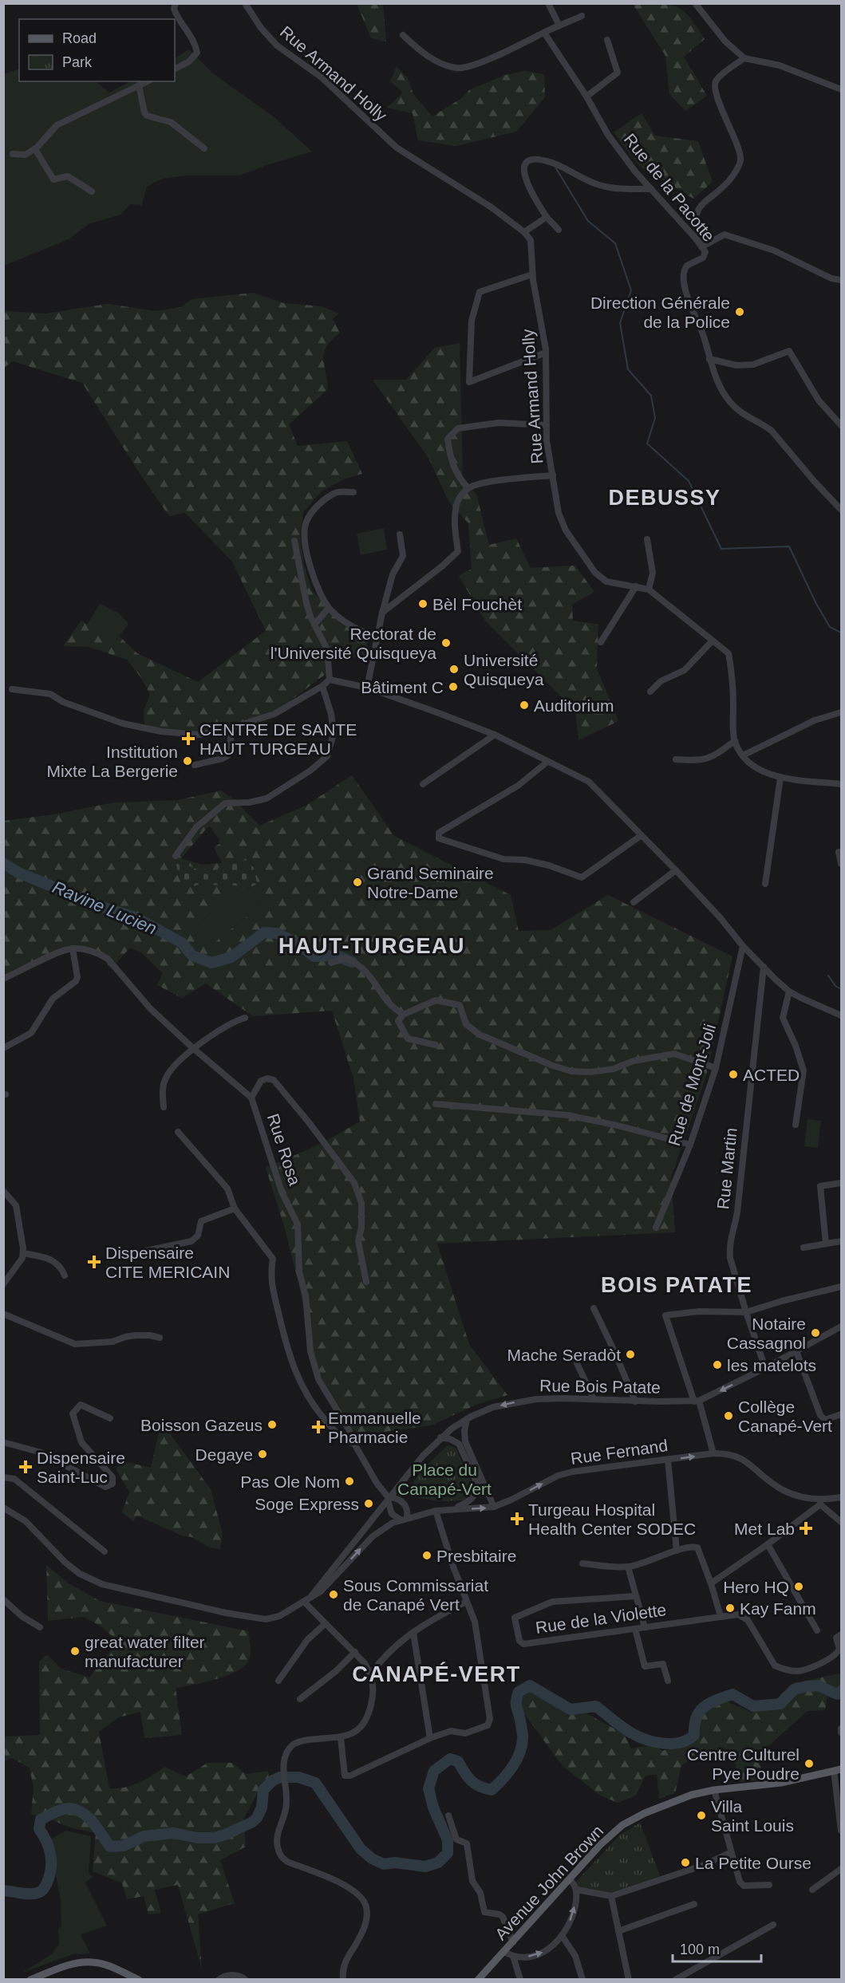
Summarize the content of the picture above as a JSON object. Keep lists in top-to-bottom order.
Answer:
{
  "streets": {
    "main road": ["Avenue John Brown"],
    "street": [
      "Rue Armand Holly",
      "Rue de la Pacotte",
      "Rue de Mont-Joli",
      "Rue Rosa",
      "Rue Martin",
      "Rue Bois Patate",
      "Rue Fernand",
      "Rue de la Violette"
    ]
  },
  "crossings": [
    ["Rue Rosa", "Rue Bois Patate"],
    ["Rue Martin", "Rue Bois Patate"],
    ["Rue Bois Patate", "Rue Fernand"]
  ],
  "one_way": ["Rue Fernand"],
  "districts": [
    "DEBUSSY",
    "HAUT-TURGEAU",
    "BOIS PATATE",
    "CANAPÉ-VERT"
  ],
  "water": ["Ravine Lucien"],
  "parks": ["Place du Canapé-Vert"],
  "places": {
    "other": [
      "Direction Générale de la Police",
      "Bèl Fouchèt",
      "Rectorat de l'Université Quisqueya",
      "Université Quisqueya",
      "Bâtiment C",
      "Auditorium",
      "Institution Mixte La Bergerie",
      "Grand Seminaire Notre-Dame",
      "ACTED",
      "Notaire Cassagnol",
      "Mache Seradòt",
      "les matelots",
      "Collège Canapé-Vert",
      "Boisson Gazeus",
      "Degaye",
      "Pas Ole Nom",
      "Soge Express",
      "Presbitaire",
      "Hero HQ",
      "Sous Commissariat de Canapé Vert",
      "Kay Fanm",
      "great water filter manufacturer",
      "Centre Culturel Pye Poudre",
      "Villa Saint Louis",
      "La Petite Ourse"
    ],
    "health": [
      "CENTRE DE SANTE HAUT TURGEAU",
      "Dispensaire CITE MERICAIN",
      "Emmanuelle Pharmacie",
      "Dispensaire Saint-Luc",
      "Turgeau Hospital Health Center SODEC",
      "Met Lab"
    ]
  },
  "legend": ["Road", "Park"],
  "scale_bar": "100 m"
}
